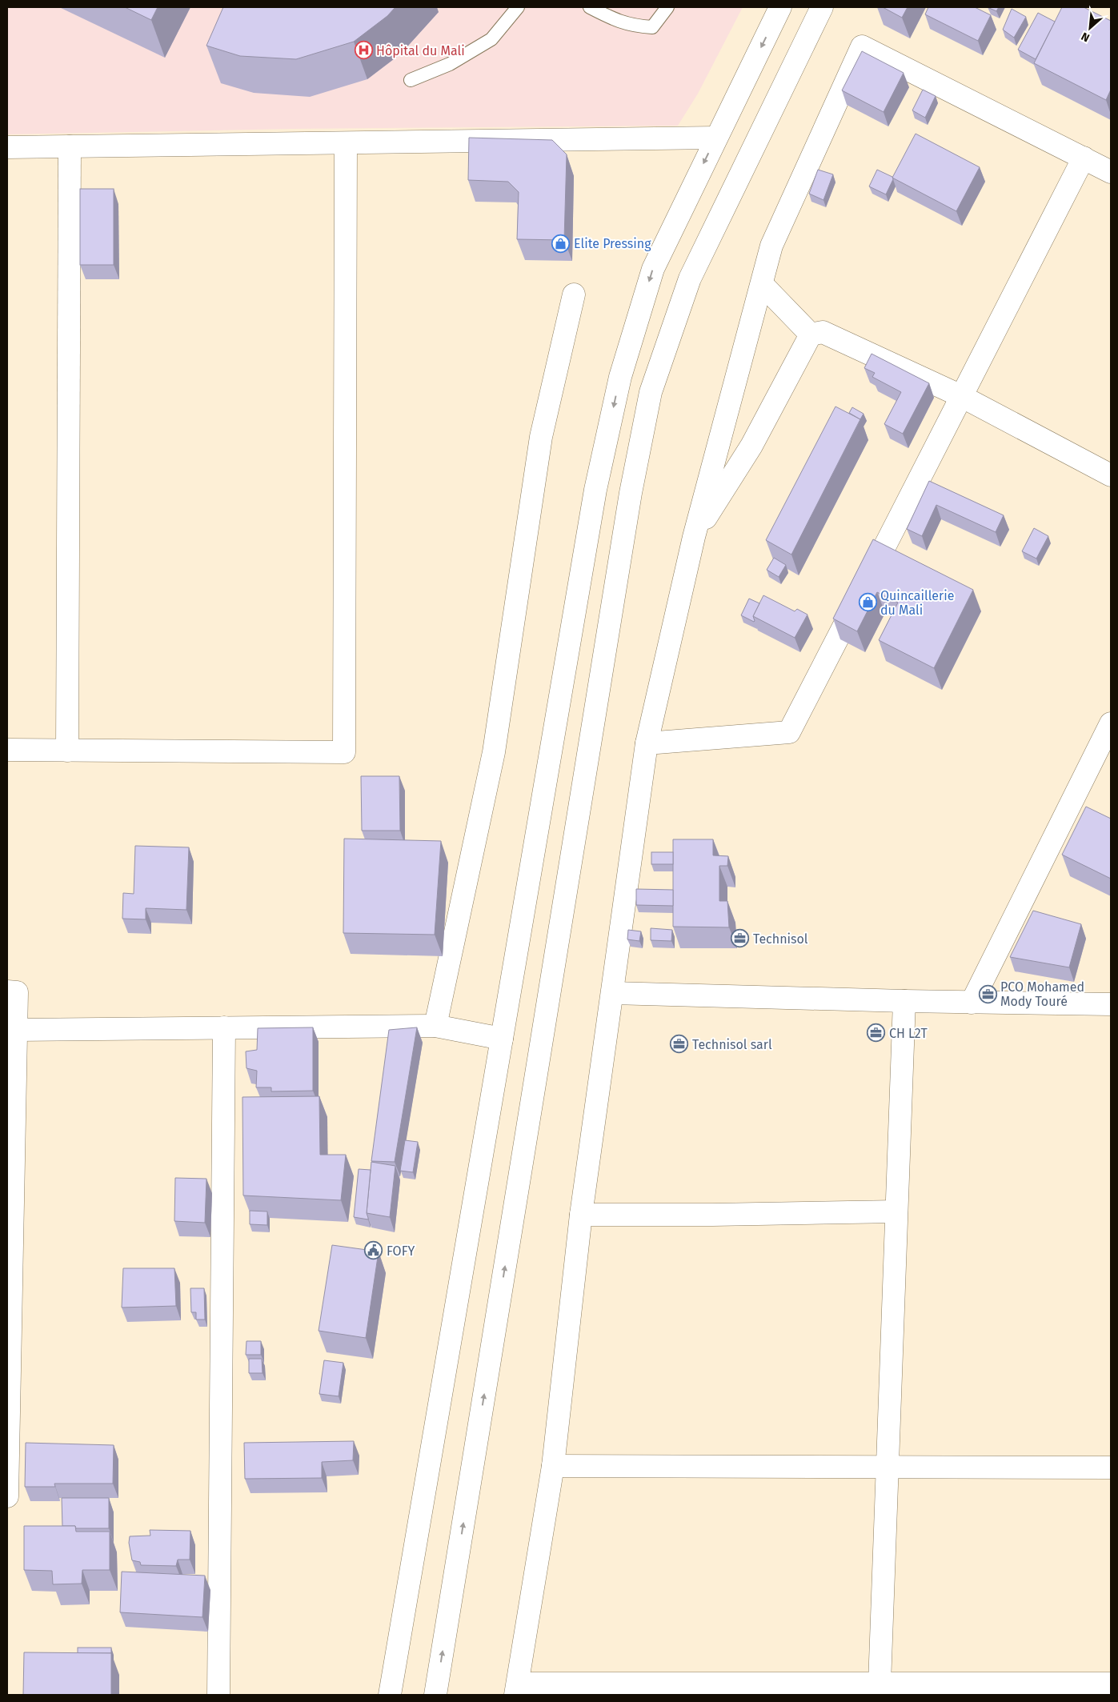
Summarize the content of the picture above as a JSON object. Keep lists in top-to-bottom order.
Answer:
{
  "places": {
    "hospital": ["Hôpital du Mali"],
    "shop": ["Elite Pressing", "Quincaillerie du Mali"],
    "office": [
      "Technisol",
      "PCO Mohamed Mody Touré",
      "CH L2T",
      "Technisol sarl"
    ],
    "public building": ["FOFY"]
  },
  "north": "bottom left"
}
